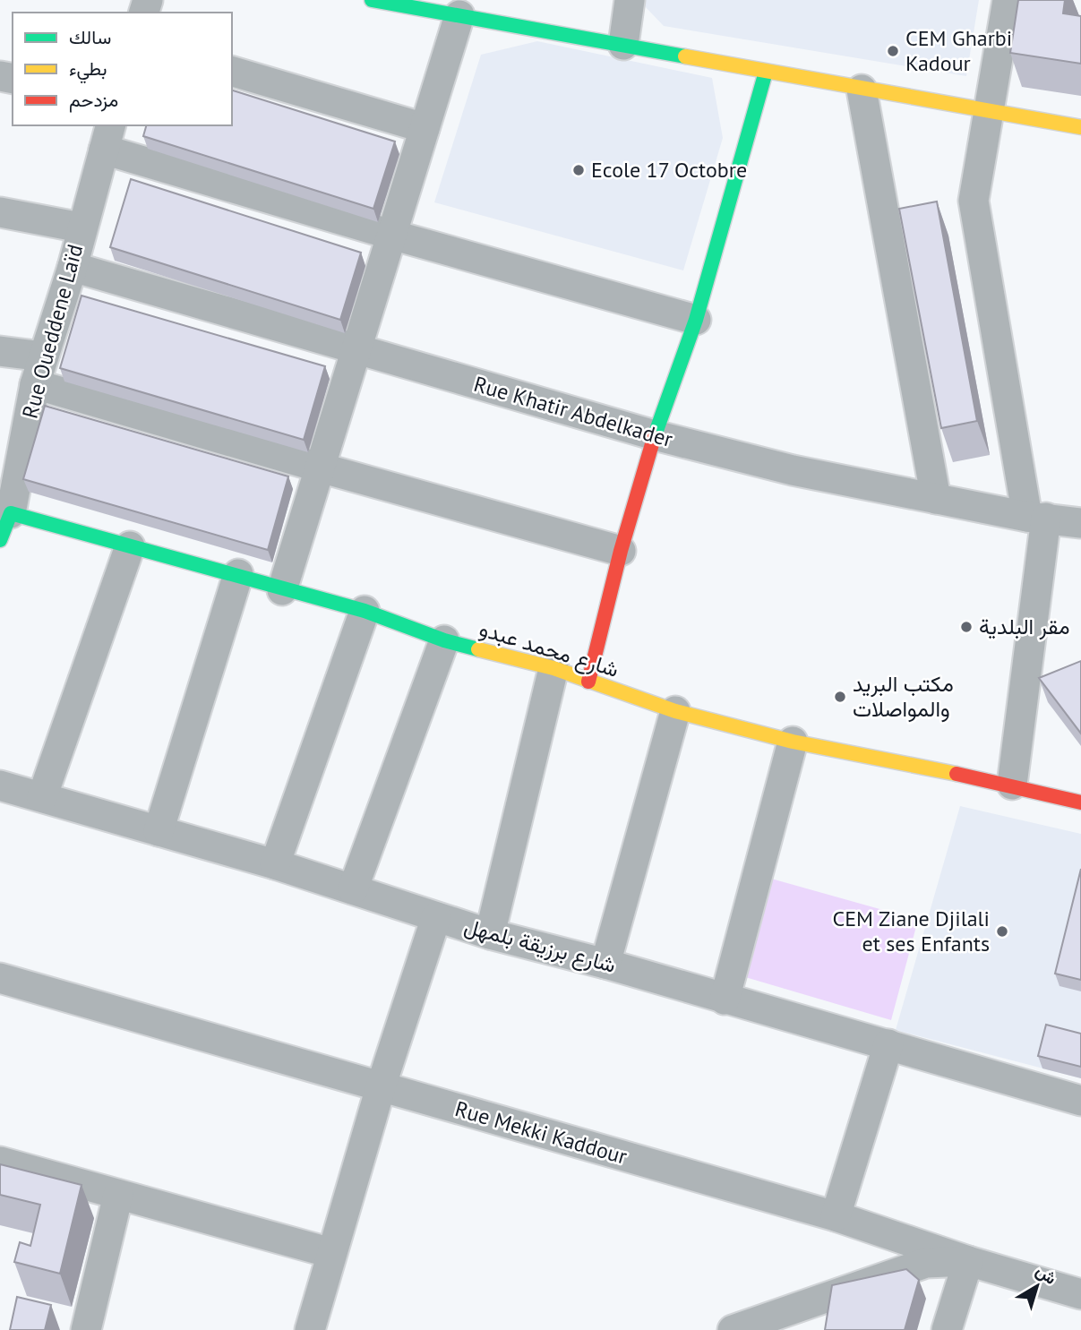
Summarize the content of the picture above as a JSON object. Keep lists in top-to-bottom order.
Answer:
{
  "streets": {
    "street": [
      "Rue Oueddene Laïd",
      "Rue Khatir Abdelkader",
      "شارع محمد عبدو",
      "شارع برزيقة بلمهل",
      "Rue Mekki Kaddour"
    ]
  },
  "crossings": [
    ["Rue Oueddene Laïd", "Rue Khatir Abdelkader"],
    ["Rue Oueddene Laïd", "شارع محمد عبدو"]
  ],
  "places": [
    "CEM Gharbi Kadour",
    "Ecole 17 Octobre",
    "مقر البلدية",
    "مكتب البريد والمواصلات",
    "CEM Ziane Djilali et ses Enfants"
  ],
  "legend": ["سالك", "بطيء", "مزدحم"],
  "north": "top right"
}
